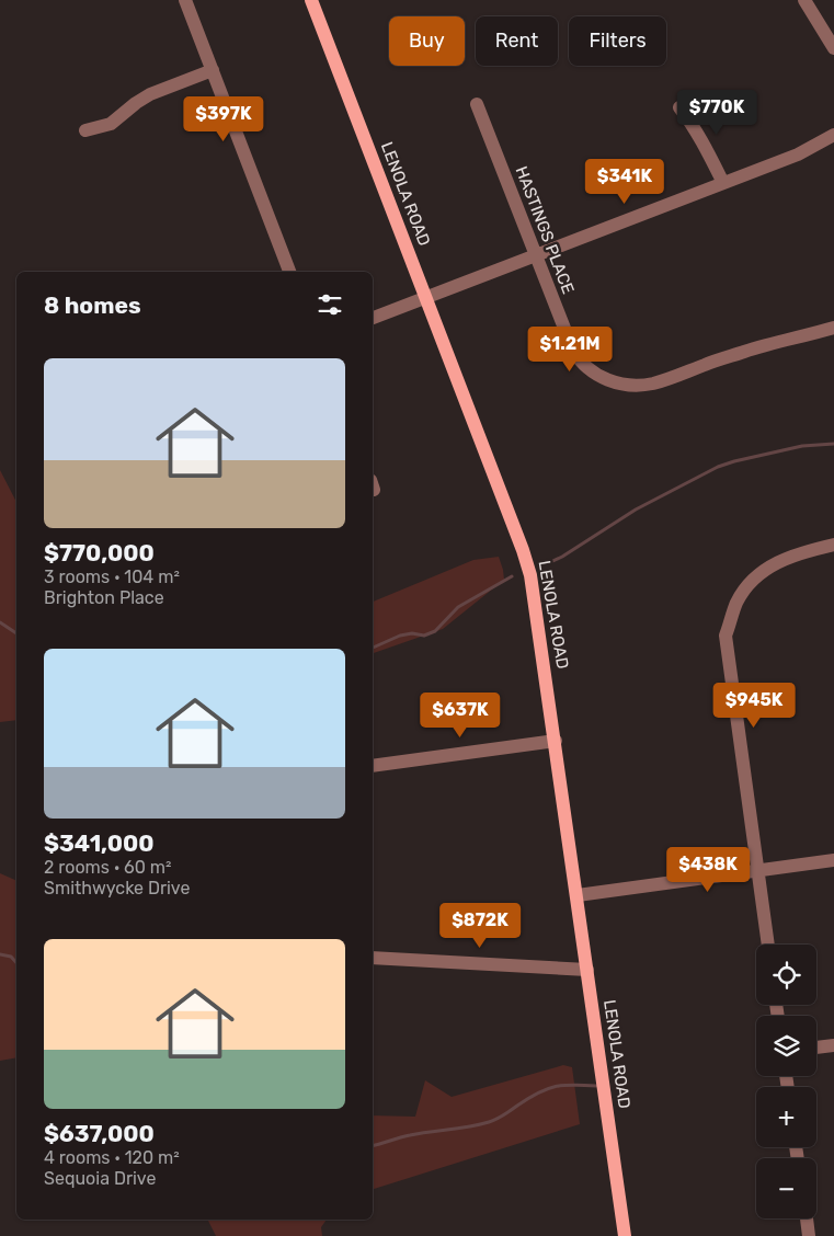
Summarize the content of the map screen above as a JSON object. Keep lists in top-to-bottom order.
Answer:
{
  "streets": {
    "main road": ["LENOLA ROAD"],
    "street": ["HASTINGS PLACE"]
  },
  "page": {
    "chip": ["Buy", "Rent", "Filters"],
    "price": [
      "$770K",
      "$397K",
      "$341K",
      "$1.21M",
      "$945K",
      "$637K",
      "$438K",
      "$872K"
    ],
    "heading": "8 homes",
    "list": [
      {
        "name": "$770,000",
        "note": "3 rooms · 104 m² · Brighton Place"
      },
      {
        "name": "$341,000",
        "note": "2 rooms · 60 m² · Smithwycke Drive"
      },
      {
        "name": "$637,000",
        "note": "4 rooms · 120 m² · Sequoia Drive"
      }
    ],
    "map_buttons": ["+", "−"]
  }
}
